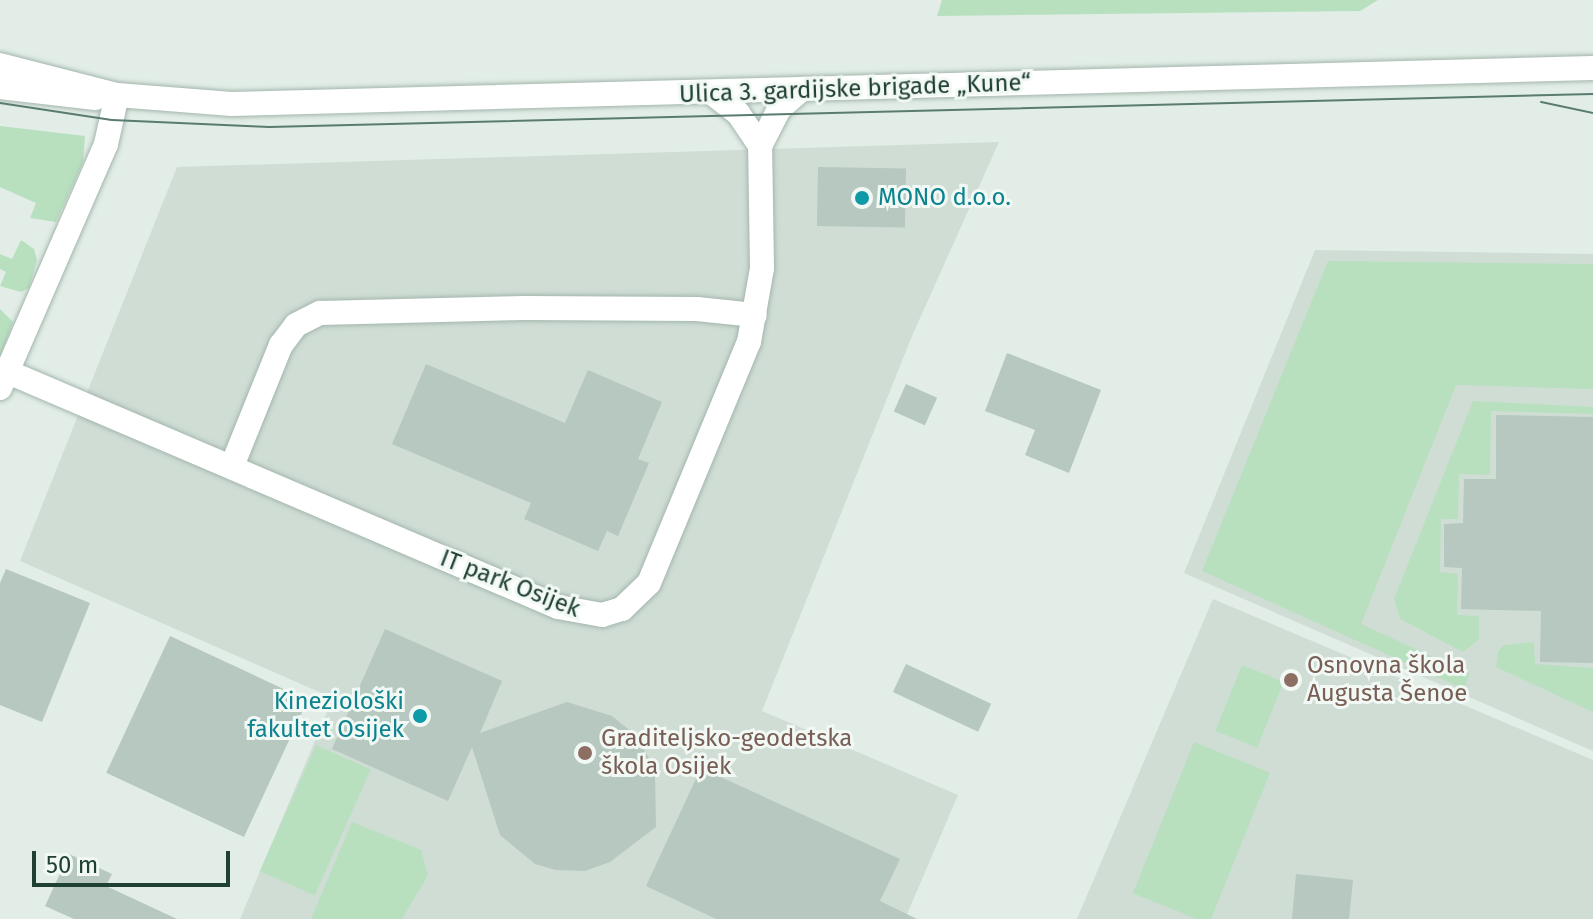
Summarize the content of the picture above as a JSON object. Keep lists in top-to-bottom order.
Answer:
{
  "streets": {
    "street": ["Ulica 3. gardijske brigade „Kune“", "IT park Osijek"]
  },
  "crossings": [
    ["Ulica 3. gardijske brigade „Kune“", "IT park Osijek"]
  ],
  "places": [
    "MONO d.o.o.",
    "Osnovna škola Augusta Šenoe",
    "Kineziološki fakultet Osijek",
    "Graditeljsko-geodetska škola Osijek"
  ],
  "scale_bar": "50 m"
}
